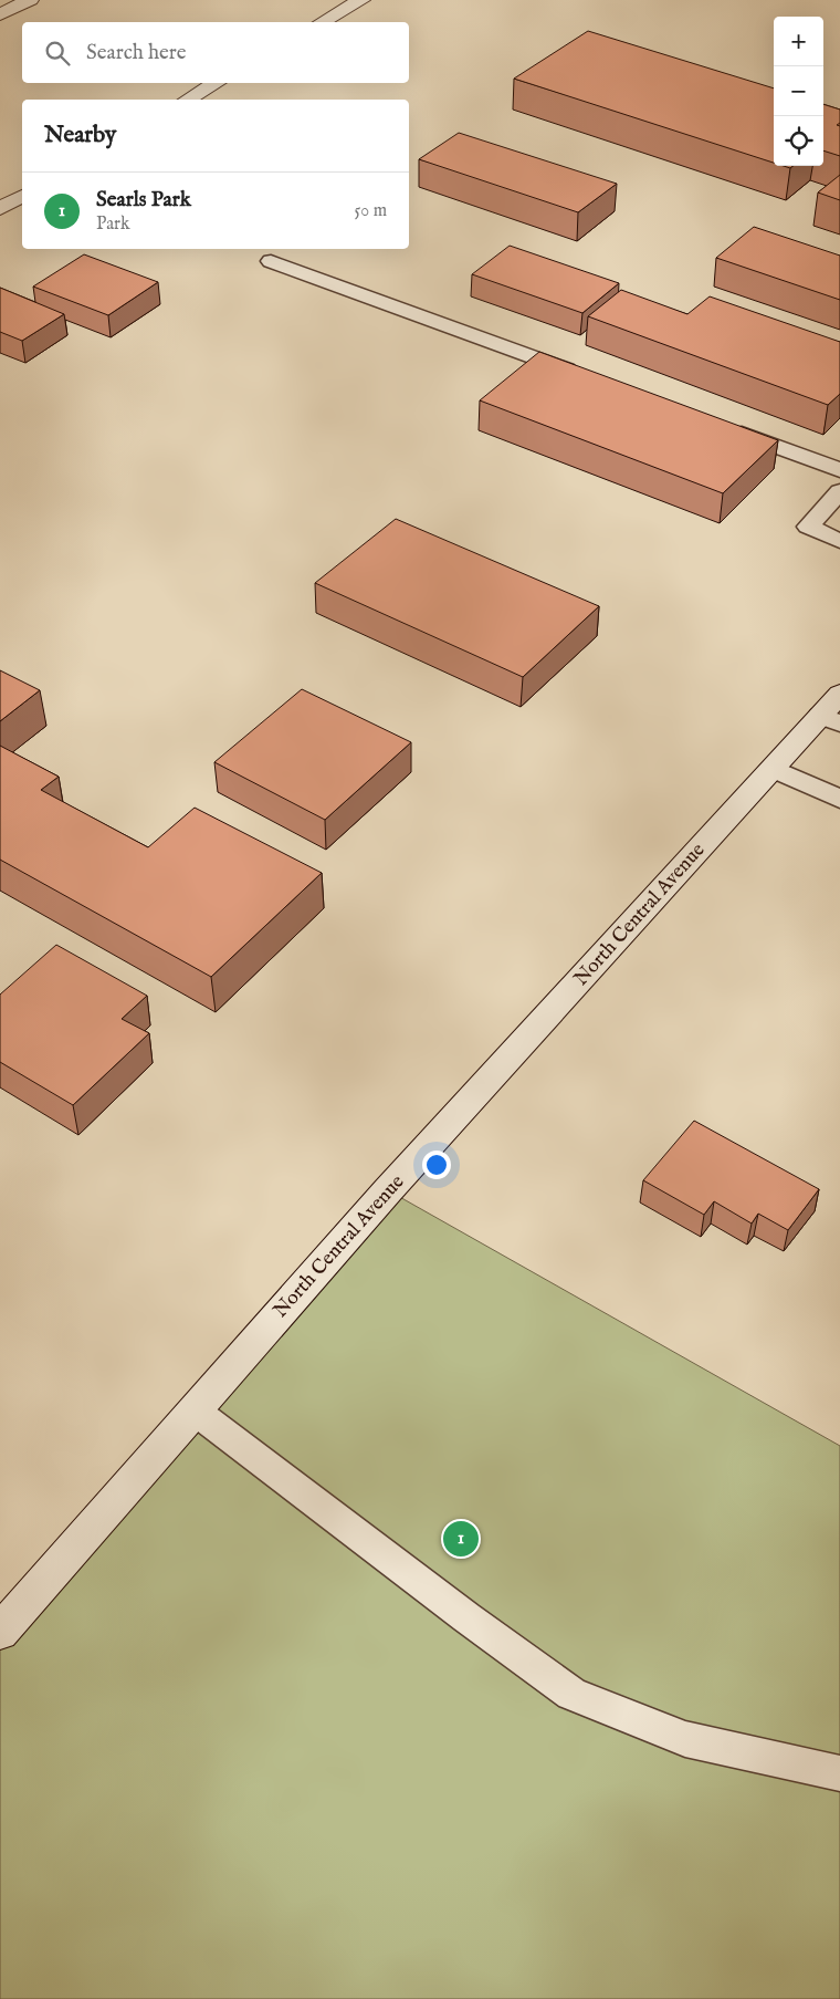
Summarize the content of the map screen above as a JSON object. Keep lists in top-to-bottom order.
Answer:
{
  "streets": {
    "main road": ["North Central Avenue"]
  },
  "page": {
    "map_buttons": ["+", "−"],
    "search": "Search here",
    "heading": "Nearby",
    "list": [
      {
        "mark": "1",
        "name": "Searls Park",
        "note": "Park",
        "value": "50 m"
      }
    ],
    "pins": "1"
  }
}
